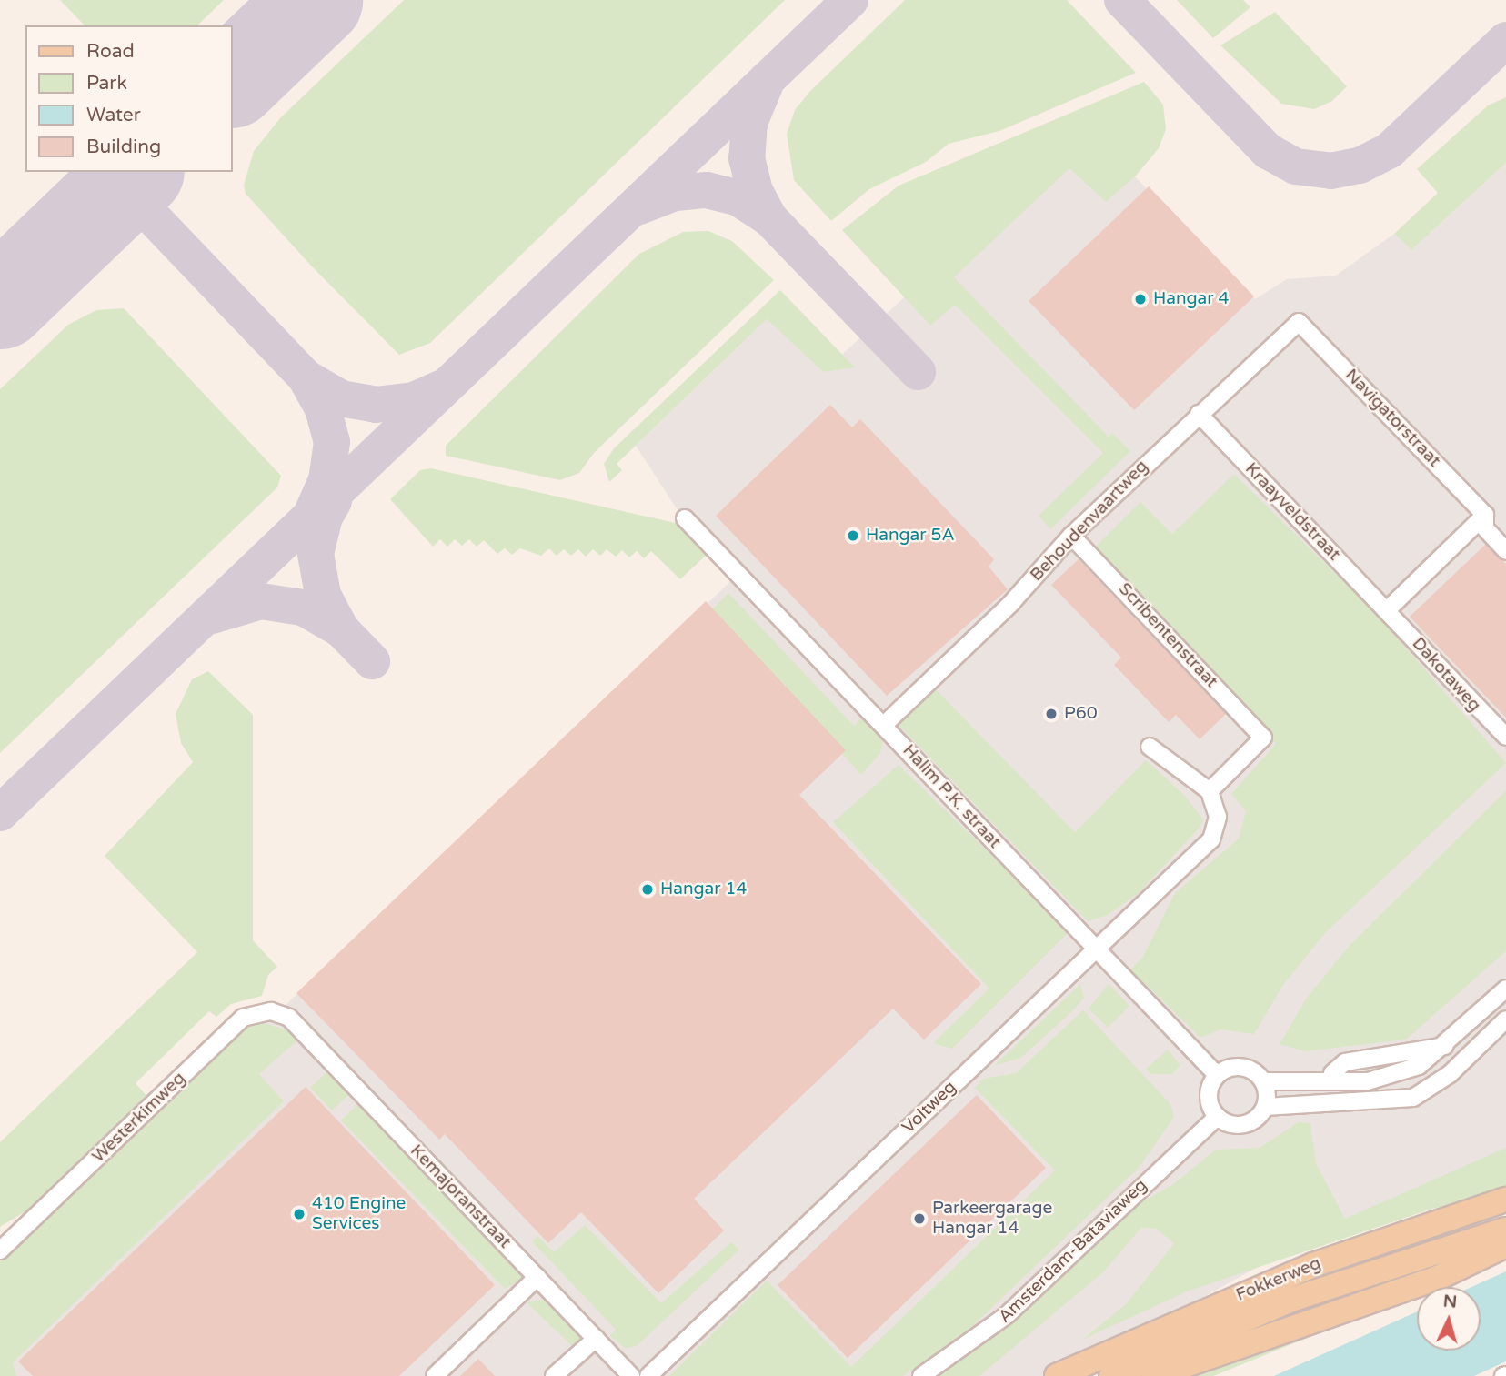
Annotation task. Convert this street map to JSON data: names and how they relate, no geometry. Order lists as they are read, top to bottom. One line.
{"streets":{"main road":["Fokkerweg"],"street":["Navigatorstraat","Kraayveldstraat","Behoudenvaartweg","Scribentenstraat","Dakotaweg","Halim P.K. straat","Voltweg","Westerkimweg","Kemajoranstraat","Amsterdam-Bataviaweg"]},"crossings":[["Navigatorstraat","Behoudenvaartweg"],["Kraayveldstraat","Behoudenvaartweg"],["Kraayveldstraat","Dakotaweg"],["Behoudenvaartweg","Scribentenstraat"],["Behoudenvaartweg","Halim P.K. straat"],["Scribentenstraat","Voltweg"],["Halim P.K. straat","Voltweg"],["Halim P.K. straat","Amsterdam-Bataviaweg"],["Westerkimweg","Kemajoranstraat"]],"places":["Hangar 4","Hangar 5A","P60","Hangar 14","410 Engine Services","Parkeergarage Hangar 14"],"legend":["Road","Park","Water","Building"],"north":"top"}
